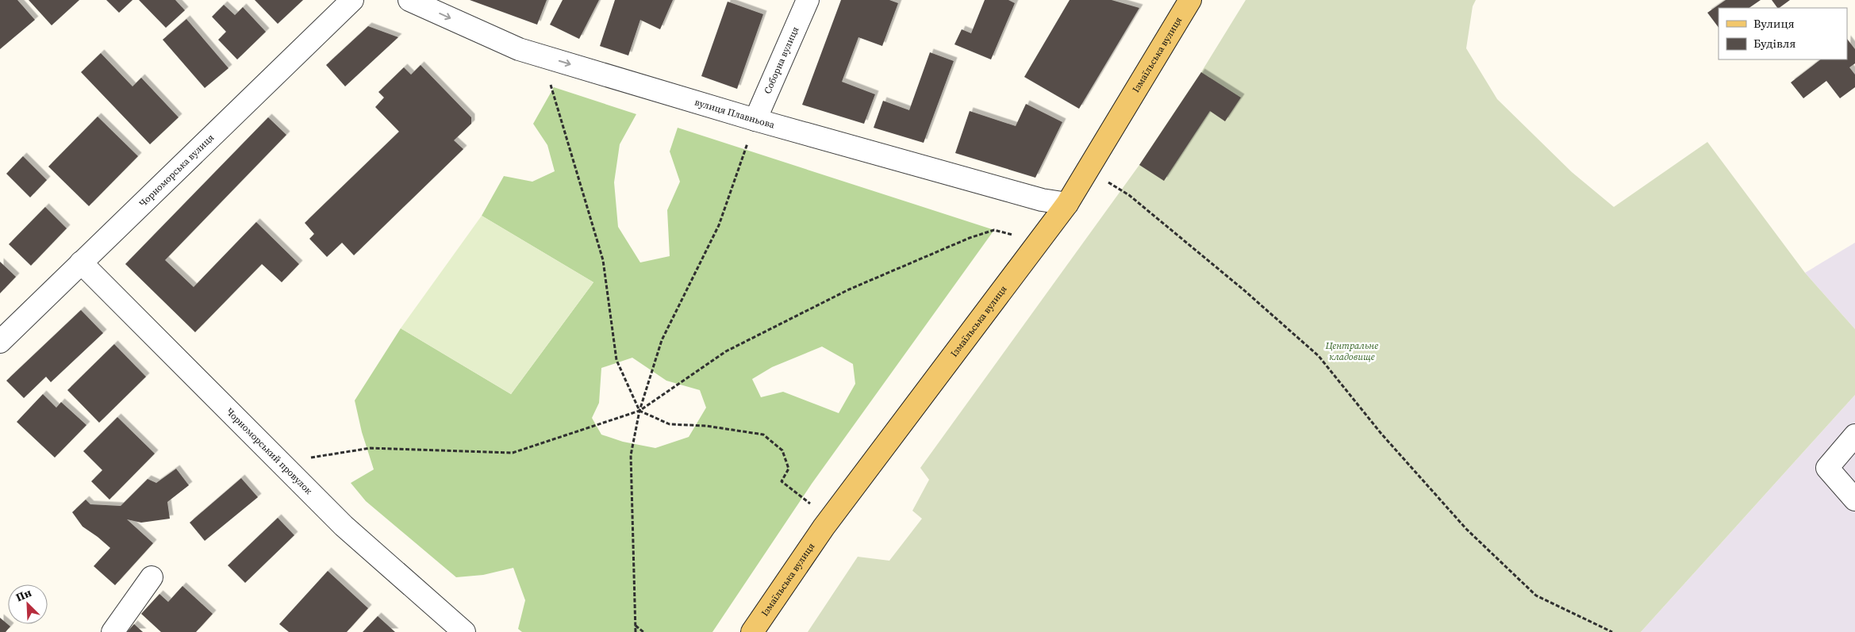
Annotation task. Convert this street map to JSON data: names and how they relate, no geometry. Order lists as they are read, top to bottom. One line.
{"streets":{"main road":["Ізмаїльська вулиця"],"street":["Соборна вулиця","вулиця Плавньова","Чорноморська вулиця","Чорноморський провулок"]},"crossings":[["Ізмаїльська вулиця","вулиця Плавньова"],["Соборна вулиця","вулиця Плавньова"],["Чорноморська вулиця","Чорноморський провулок"]],"one_way":["вулиця Плавньова"],"parks":["Центральне кладовище"],"legend":["Вулиця","Будівля"],"north":"top left"}
